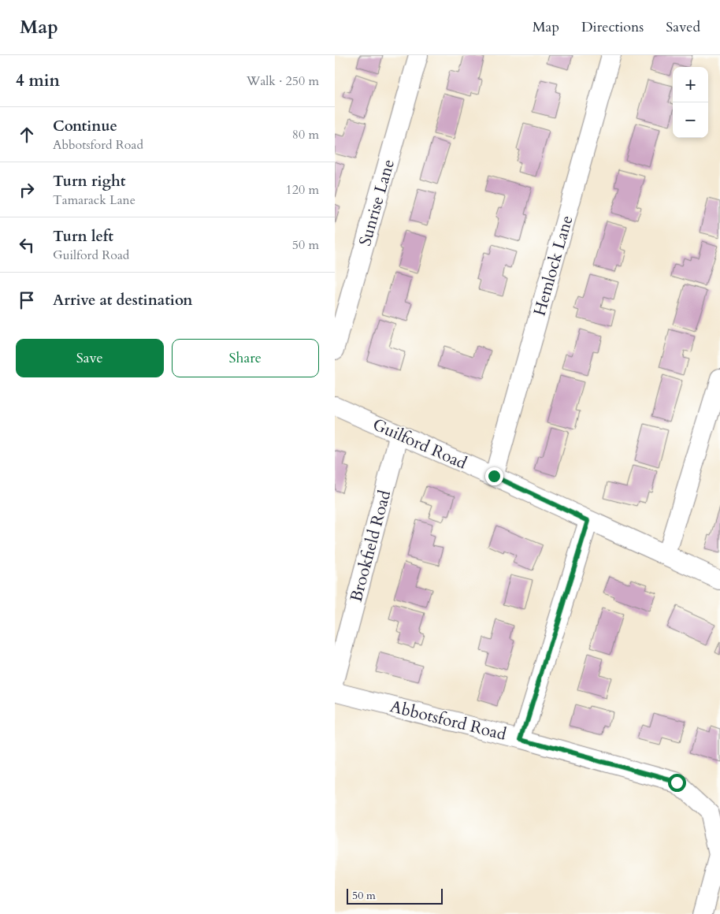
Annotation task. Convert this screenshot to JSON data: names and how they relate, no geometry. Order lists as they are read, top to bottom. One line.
{"streets":{"street":["Sunrise Lane","Hemlock Lane","Guilford Road","Brookfield Road","Abbotsford Road"]},"crossings":[["Hemlock Lane","Guilford Road"],["Guilford Road","Brookfield Road"]],"scale_bar":"50 m","page":{"header":"Map","nav":["Map","Directions","Saved"],"heading":["4 min","Walk · 250 m"],"map_buttons":["+","−"],"list":[["Continue","Abbotsford Road","80 m"],["Turn right","Tamarack Lane","120 m"],["Turn left","Guilford Road","50 m"],"Arrive at destination"],"buttons":["Save","Share"],"scale":"50 m"}}
